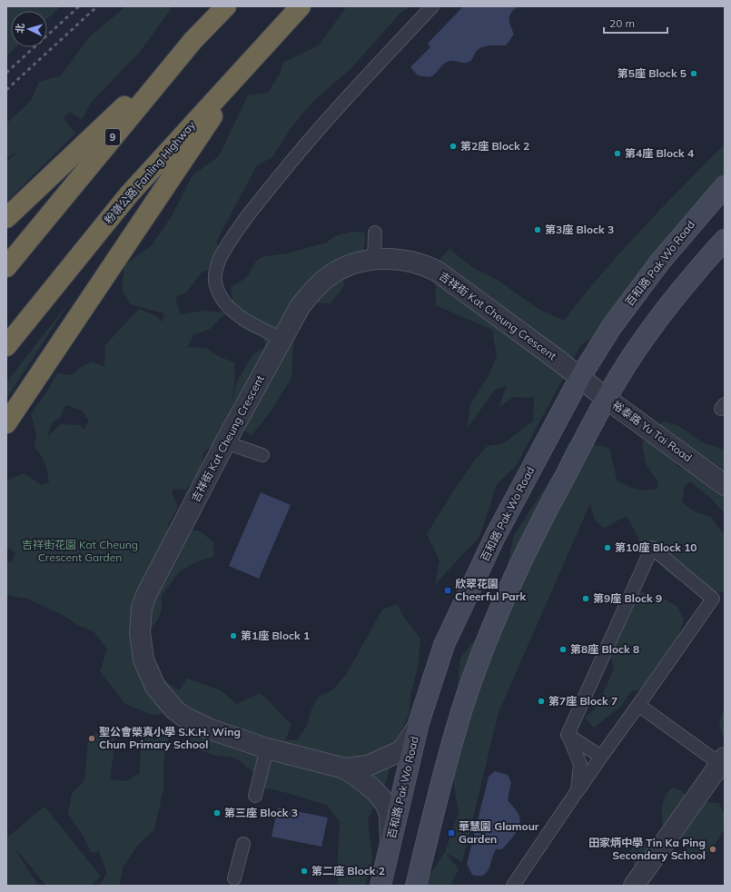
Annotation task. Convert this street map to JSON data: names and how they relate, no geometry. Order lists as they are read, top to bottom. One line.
{"streets":{"highway":["9","粉嶺公路 Fanling Highway"],"main road":["百和路 Pak Wo Road"],"street":["吉祥街 Kat Cheung Crescent","裕泰路 Yu Tai Road"]},"crossings":[["百和路 Pak Wo Road","吉祥街 Kat Cheung Crescent"],["百和路 Pak Wo Road","裕泰路 Yu Tai Road"],["吉祥街 Kat Cheung Crescent","裕泰路 Yu Tai Road"]],"parks":["吉祥街花園 Kat Cheung Crescent Garden"],"places":{"other":["第5座 Block 5","第2座 Block 2","第4座 Block 4","第3座 Block 3","第10座 Block 10","第9座 Block 9","第1座 Block 1","第8座 Block 8","第7座 Block 7","聖公會榮真小學 S.K.H. Wing Chun Primary School","第三座 Block 3","田家炳中學 Tin Ka Ping Secondary School","第二座 Block 2"],"transit":["欣翠花園 Cheerful Park","華慧園 Glamour Garden"]},"scale_bar":"20 m","north":"left"}
